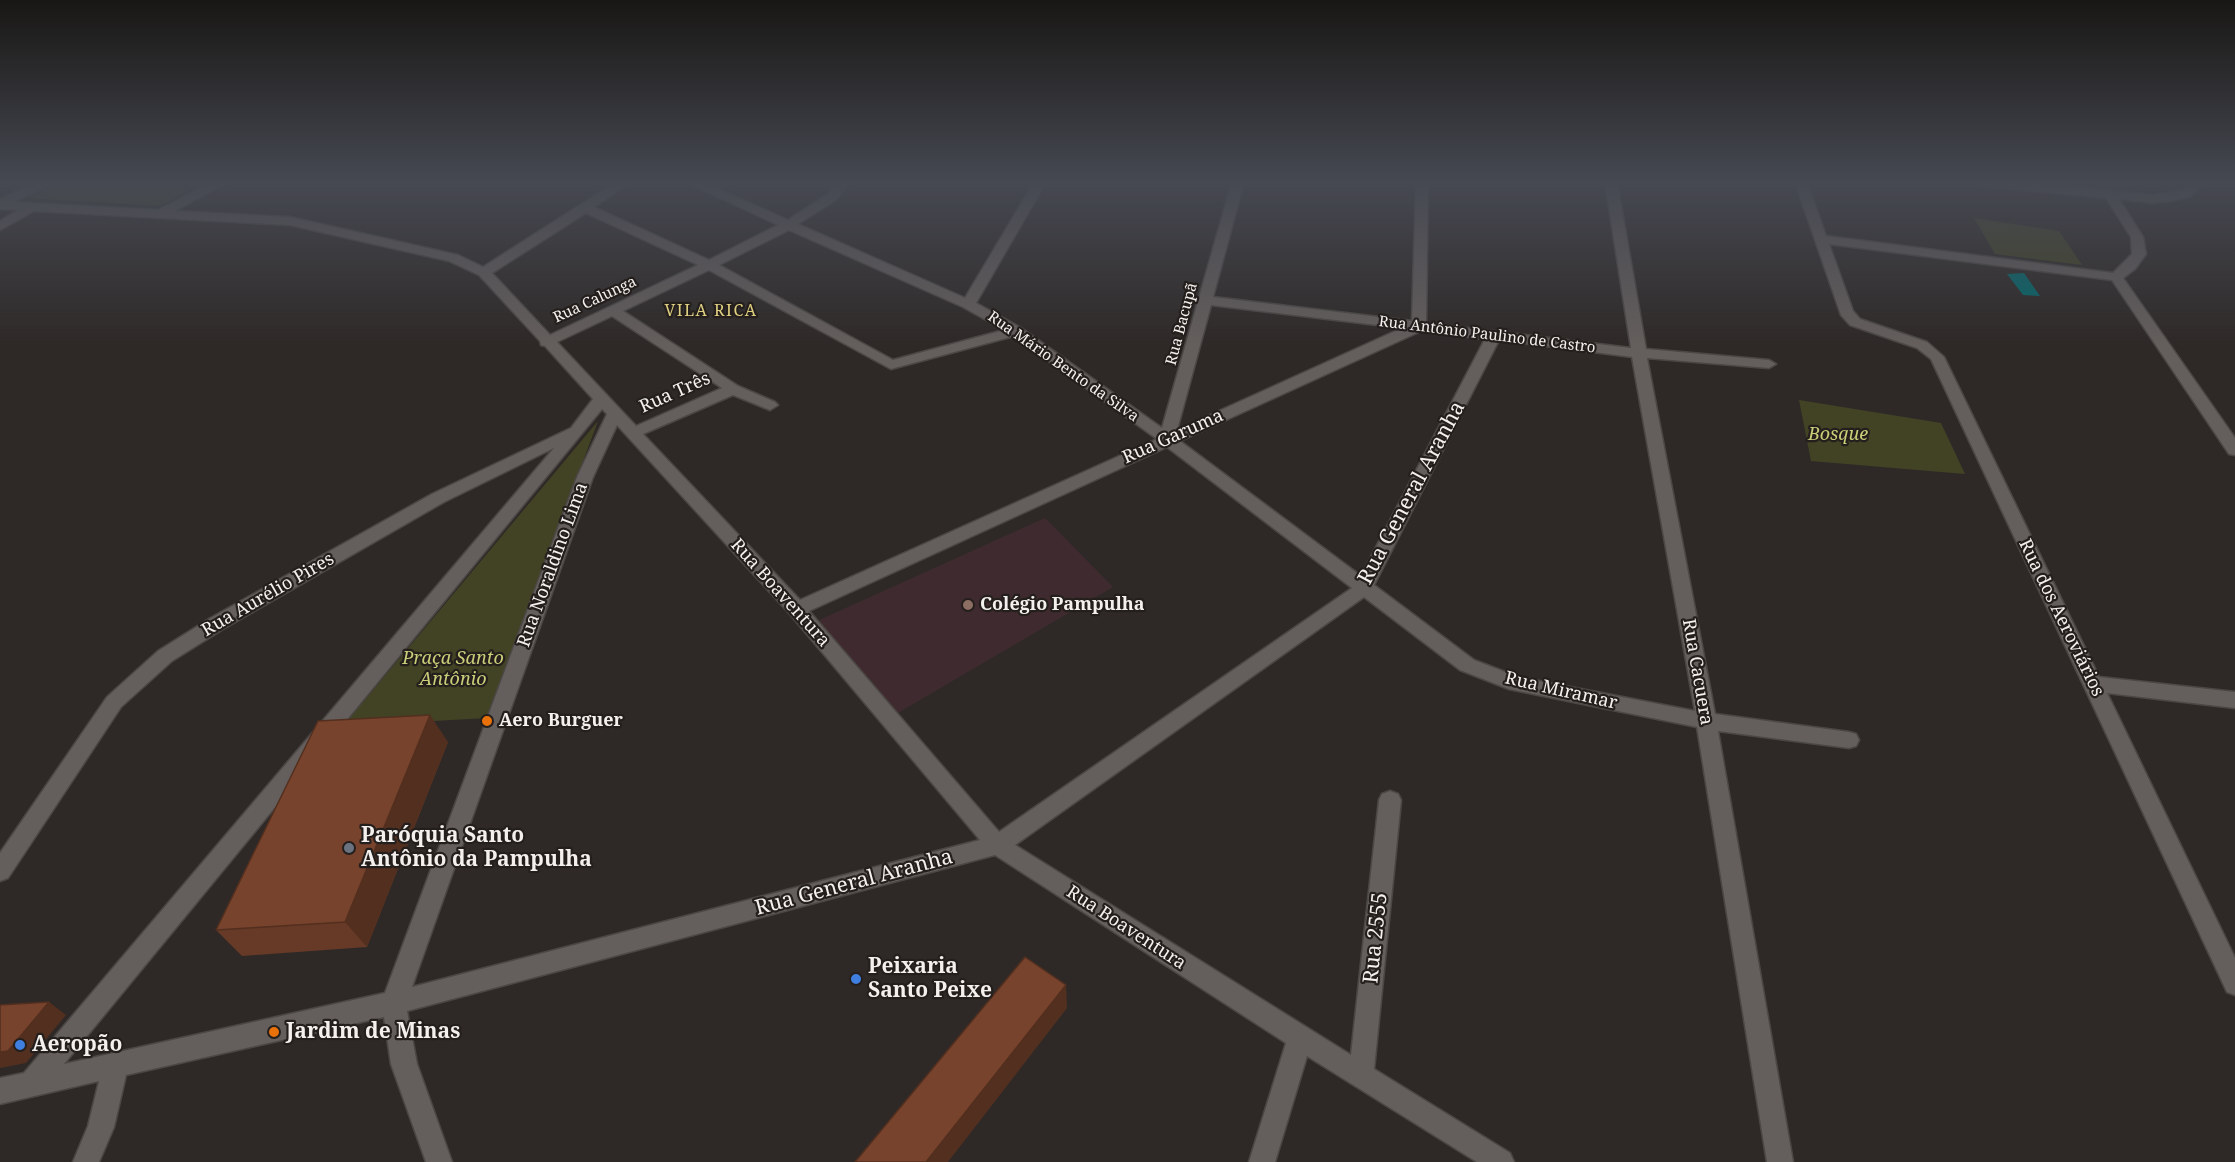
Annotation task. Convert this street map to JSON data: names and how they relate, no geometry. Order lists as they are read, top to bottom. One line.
{"streets":{"street":["Rua Calunga","Rua Bacupã","Rua Antônio Paulino de Castro","Rua Mário Bento da Silva","Rua Três","Rua Garuma","Rua General Aranha","Rua Noraldino Lima","Rua Boaventura","Rua Aurélio Pires","Rua dos Aeroviários","Rua Cacuera","Rua Miramar","Rua 2555"]},"crossings":[["Rua Calunga","Rua Boaventura"],["Rua Bacupã","Rua Antônio Paulino de Castro"],["Rua Bacupã","Rua Mário Bento da Silva"],["Rua Bacupã","Rua Garuma"],["Rua Bacupã","Rua Miramar"],["Rua Antônio Paulino de Castro","Rua Garuma"],["Rua Antônio Paulino de Castro","Rua General Aranha"],["Rua Antônio Paulino de Castro","Rua Cacuera"],["Rua Mário Bento da Silva","Rua Garuma"],["Rua Mário Bento da Silva","Rua Miramar"],["Rua Três","Rua Boaventura"],["Rua Garuma","Rua Boaventura"],["Rua Garuma","Rua Miramar"],["Rua General Aranha","Rua Noraldino Lima"],["Rua General Aranha","Rua Boaventura"],["Rua General Aranha","Rua Miramar"],["Rua Noraldino Lima","Rua Boaventura"],["Rua Boaventura","Rua 2555"],["Rua Cacuera","Rua Miramar"]],"districts":["VILA RICA"],"parks":["Bosque","Praça Santo Antônio"],"places":["Colégio Pampulha","Aero Burguer","Paróquia Santo Antônio da Pampulha","Peixaria Santo Peixe","Jardim de Minas","Aeropão"]}
